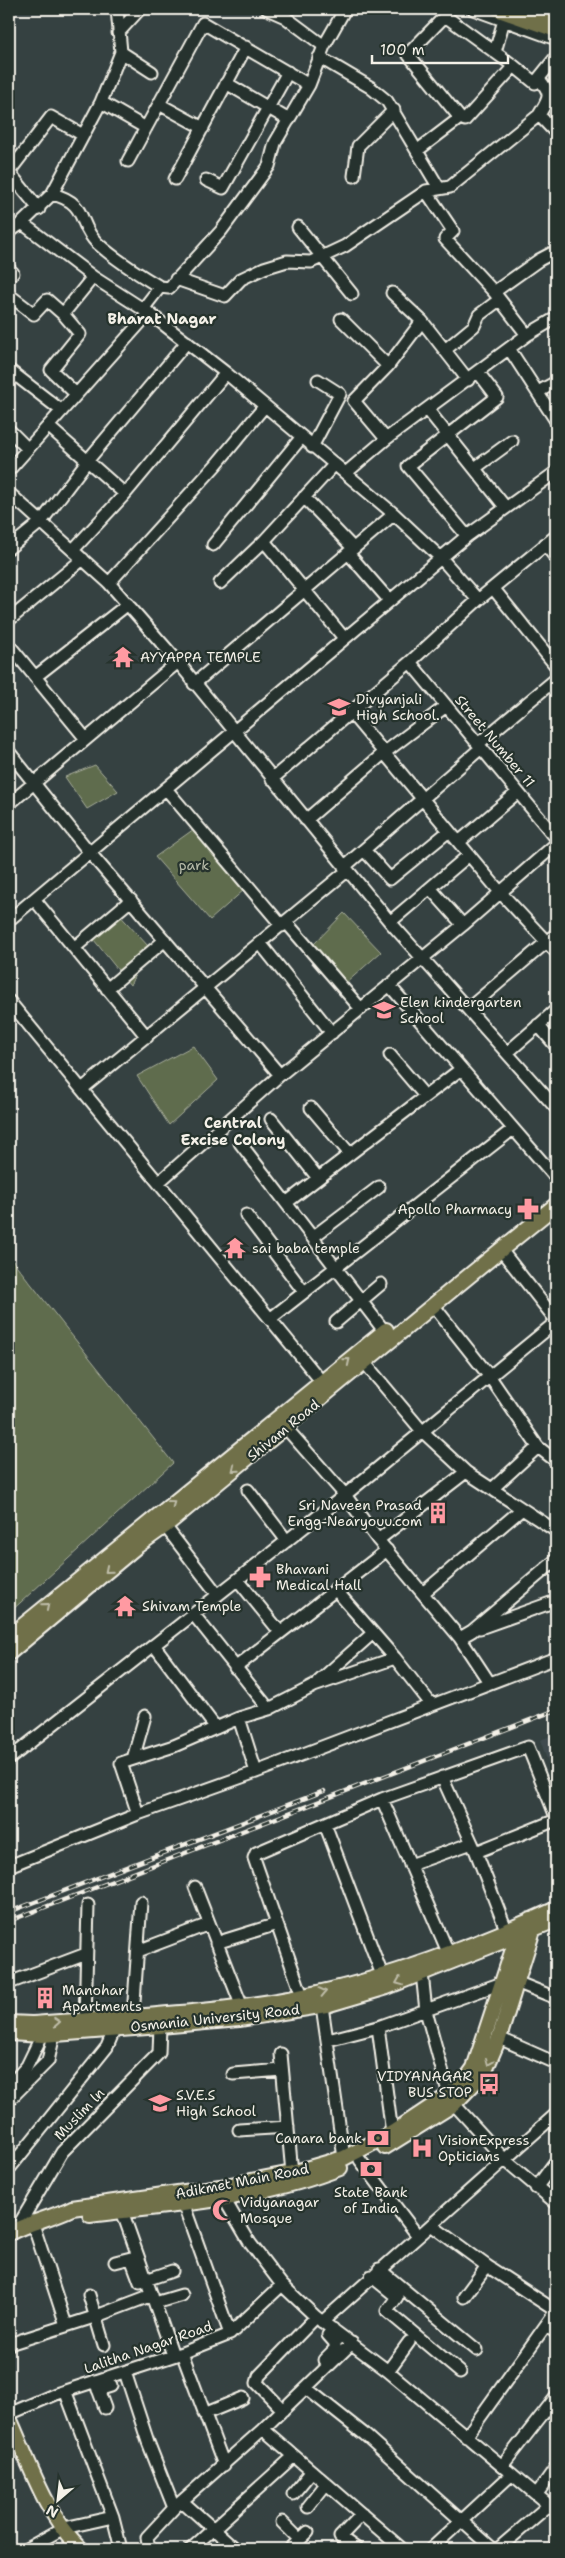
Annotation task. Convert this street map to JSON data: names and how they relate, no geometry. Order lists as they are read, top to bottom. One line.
{"streets":{"main road":["Shivam Road","Osmania University Road","Adikmet Main Road"],"street":["Street Number 11","Muslim ln","Lalitha Nagar Road"]},"crossings":[["Osmania University Road","Muslim ln"],["Muslim ln","Adikmet Main Road"]],"districts":["Bharat Nagar","Central Excise Colony"],"parks":["park"],"places":{"temple":["AYYAPPA TEMPLE","sai baba temple","Shivam Temple"],"school or university":["Divyanjali High School.","Elen kindergarten School","S.V.E.S High School"],"pharmacy":["Apollo Pharmacy","Bhavani Medical Hall"],"building":["Sri Naveen Prasad Engg-Nearyouu.com","Manohar Apartments"],"bus stop":["VIDYANAGAR BUS STOP"],"bank":["Canara bank","State Bank of India"],"hospital":["VisionExpress Opticians"],"mosque":["Vidyanagar Mosque"]},"scale_bar":"100 m","north":"bottom left"}
